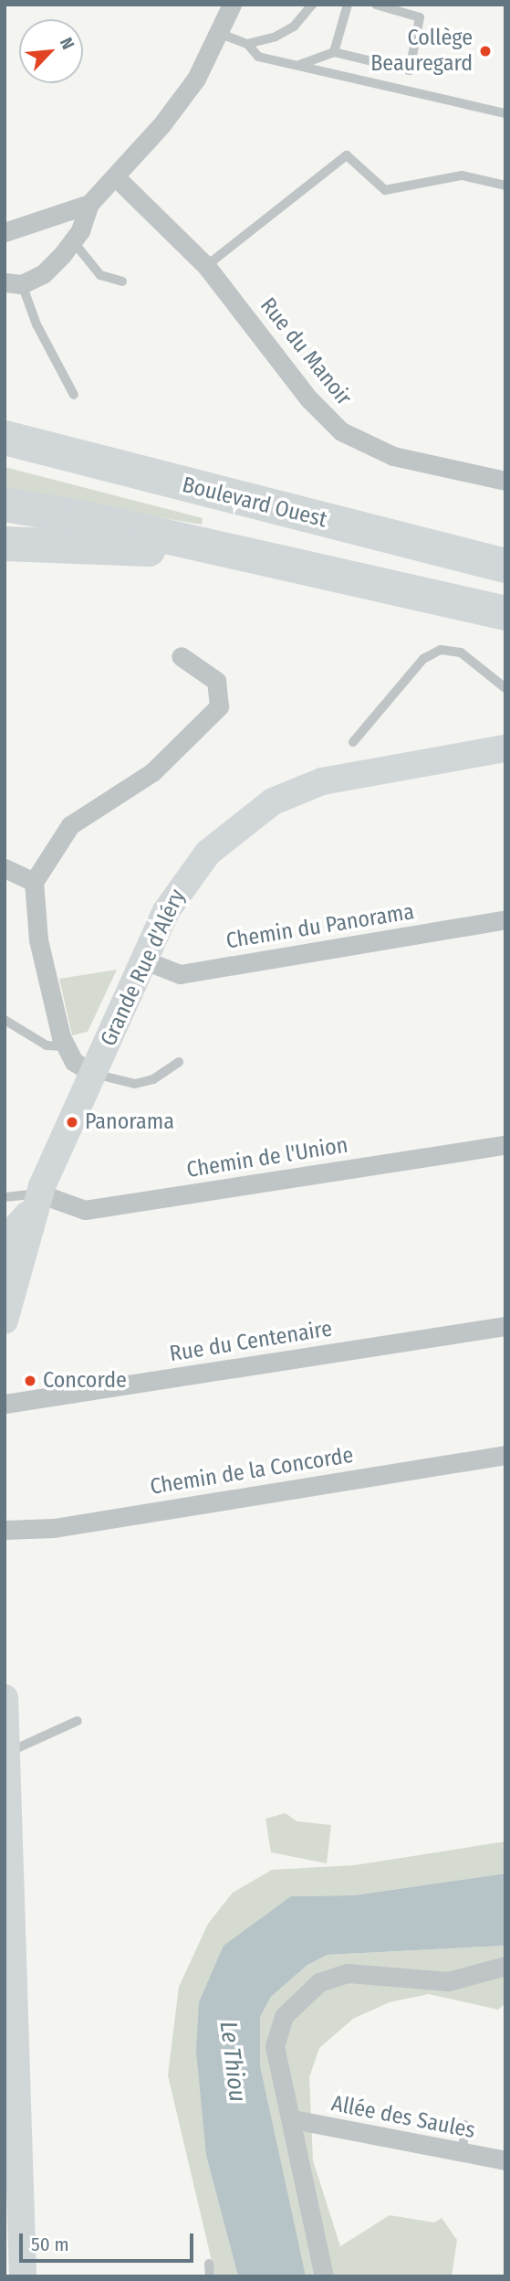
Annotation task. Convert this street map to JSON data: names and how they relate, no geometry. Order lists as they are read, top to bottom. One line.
{"streets":{"highway":["Boulevard Ouest"],"street":["Rue du Manoir","Chemin du Panorama","Grande Rue d'Aléry","Chemin de l'Union","Rue du Centenaire","Chemin de la Concorde","Allée des Saules"]},"crossings":[["Chemin du Panorama","Grande Rue d'Aléry"],["Grande Rue d'Aléry","Chemin de l'Union"]],"water":["Le Thiou"],"places":["Collège Beauregard","Panorama","Concorde"],"scale_bar":"50 m","north":"top right"}
